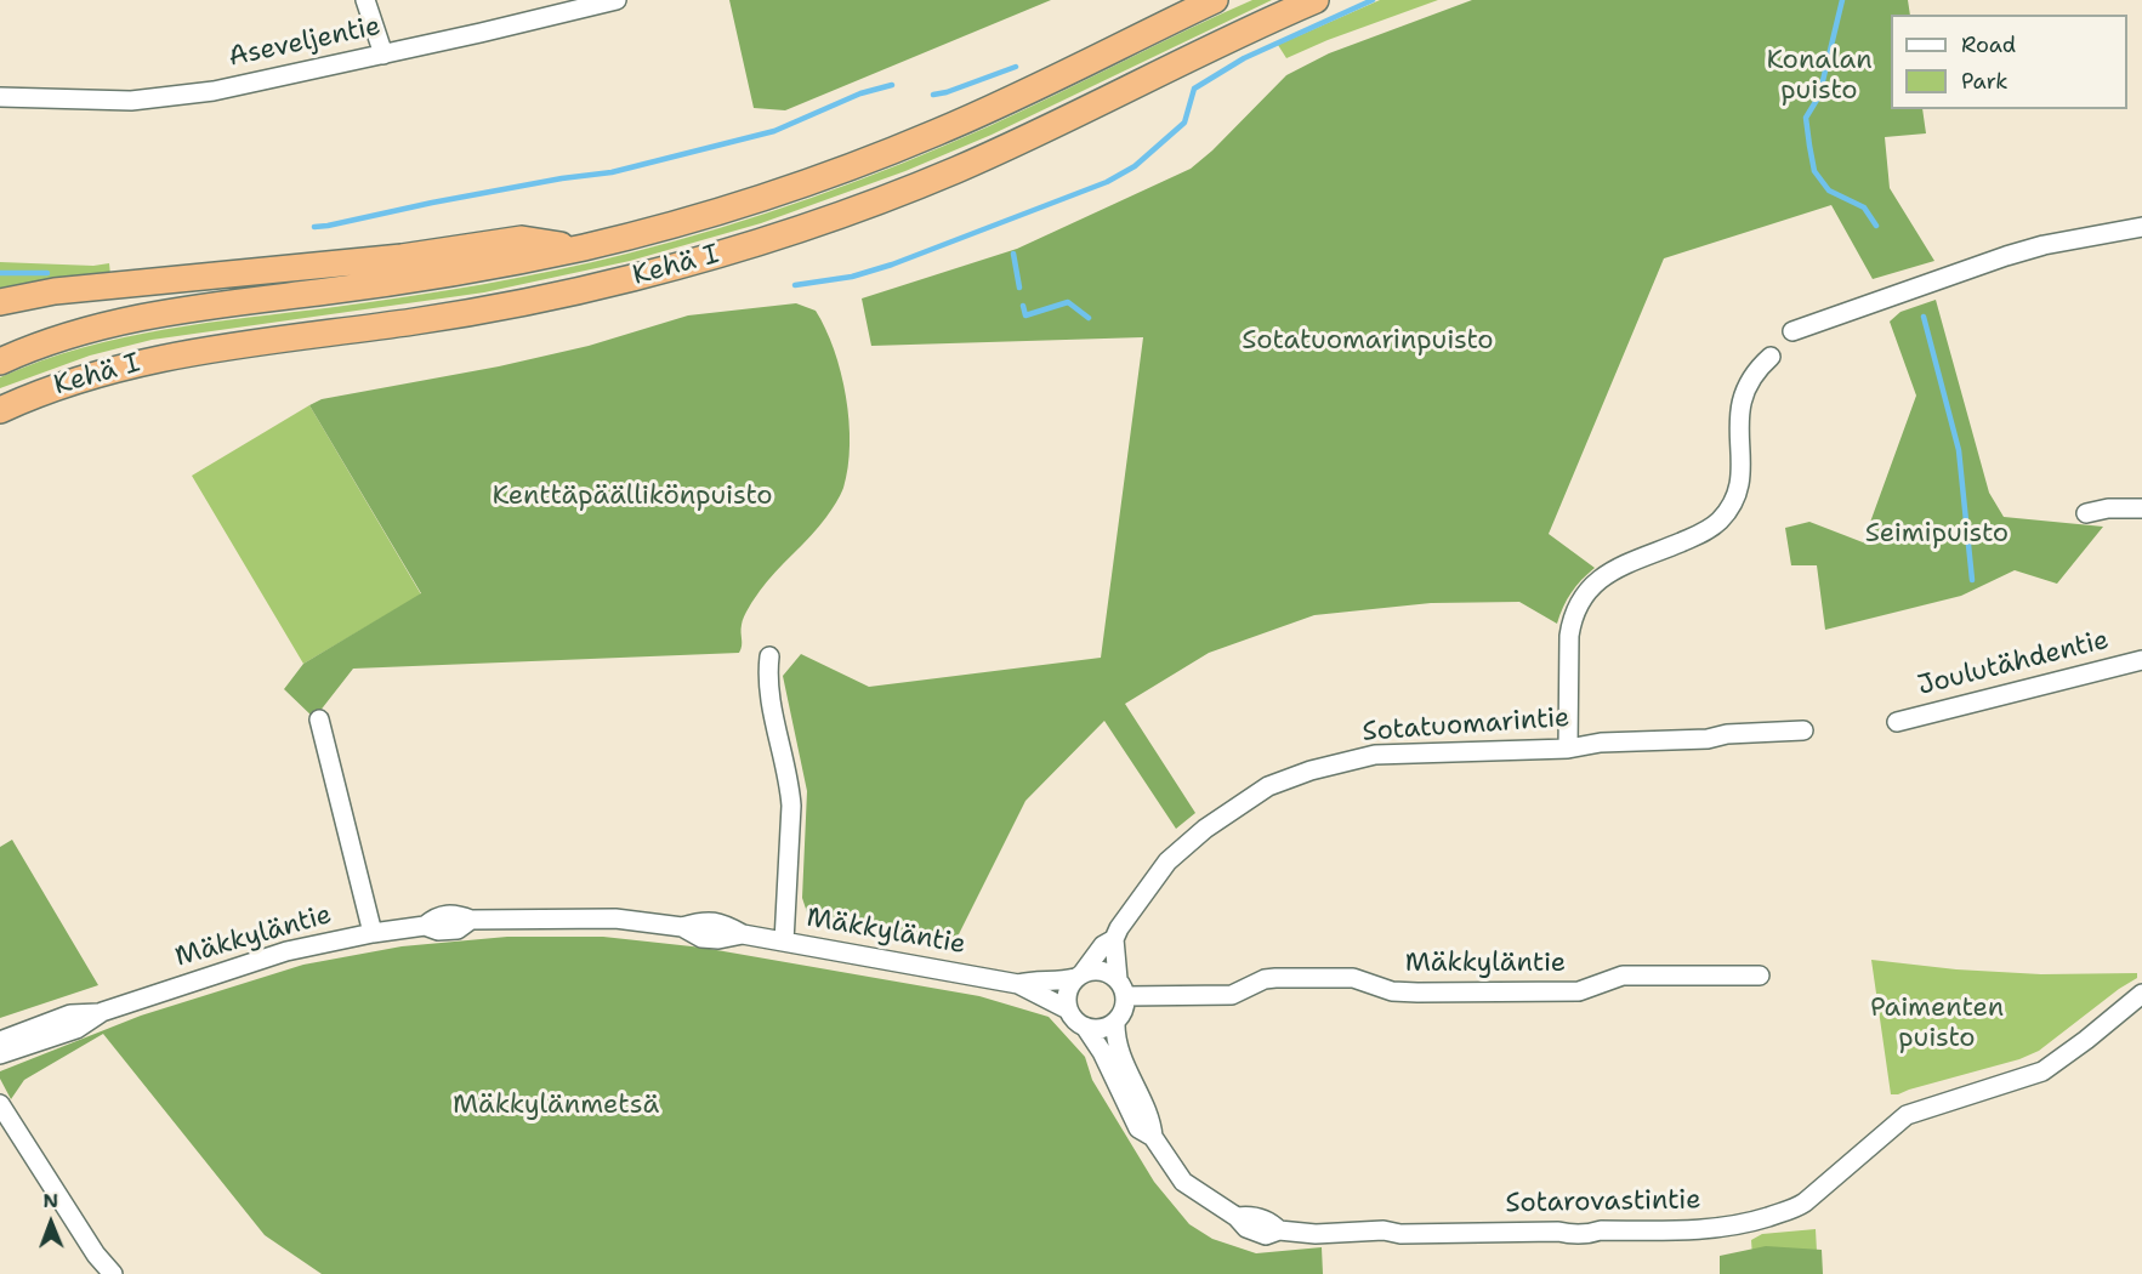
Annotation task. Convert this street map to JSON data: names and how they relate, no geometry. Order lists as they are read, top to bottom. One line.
{"streets":{"highway":["Kehä I"],"street":["Aseveljentie","Joulutähdentie","Sotatuomarintie","Mäkkyläntie","Sotarovastintie"]},"crossings":[["Sotatuomarintie","Mäkkyläntie"],["Sotatuomarintie","Sotarovastintie"],["Mäkkyläntie","Sotarovastintie"]],"parks":["Konalan puisto","Sotatuomarinpuisto","Kenttäpäällikönpuisto","Seimipuisto","Paimenten puisto","Mäkkylänmetsä"],"legend":["Road","Park"],"north":"top"}
